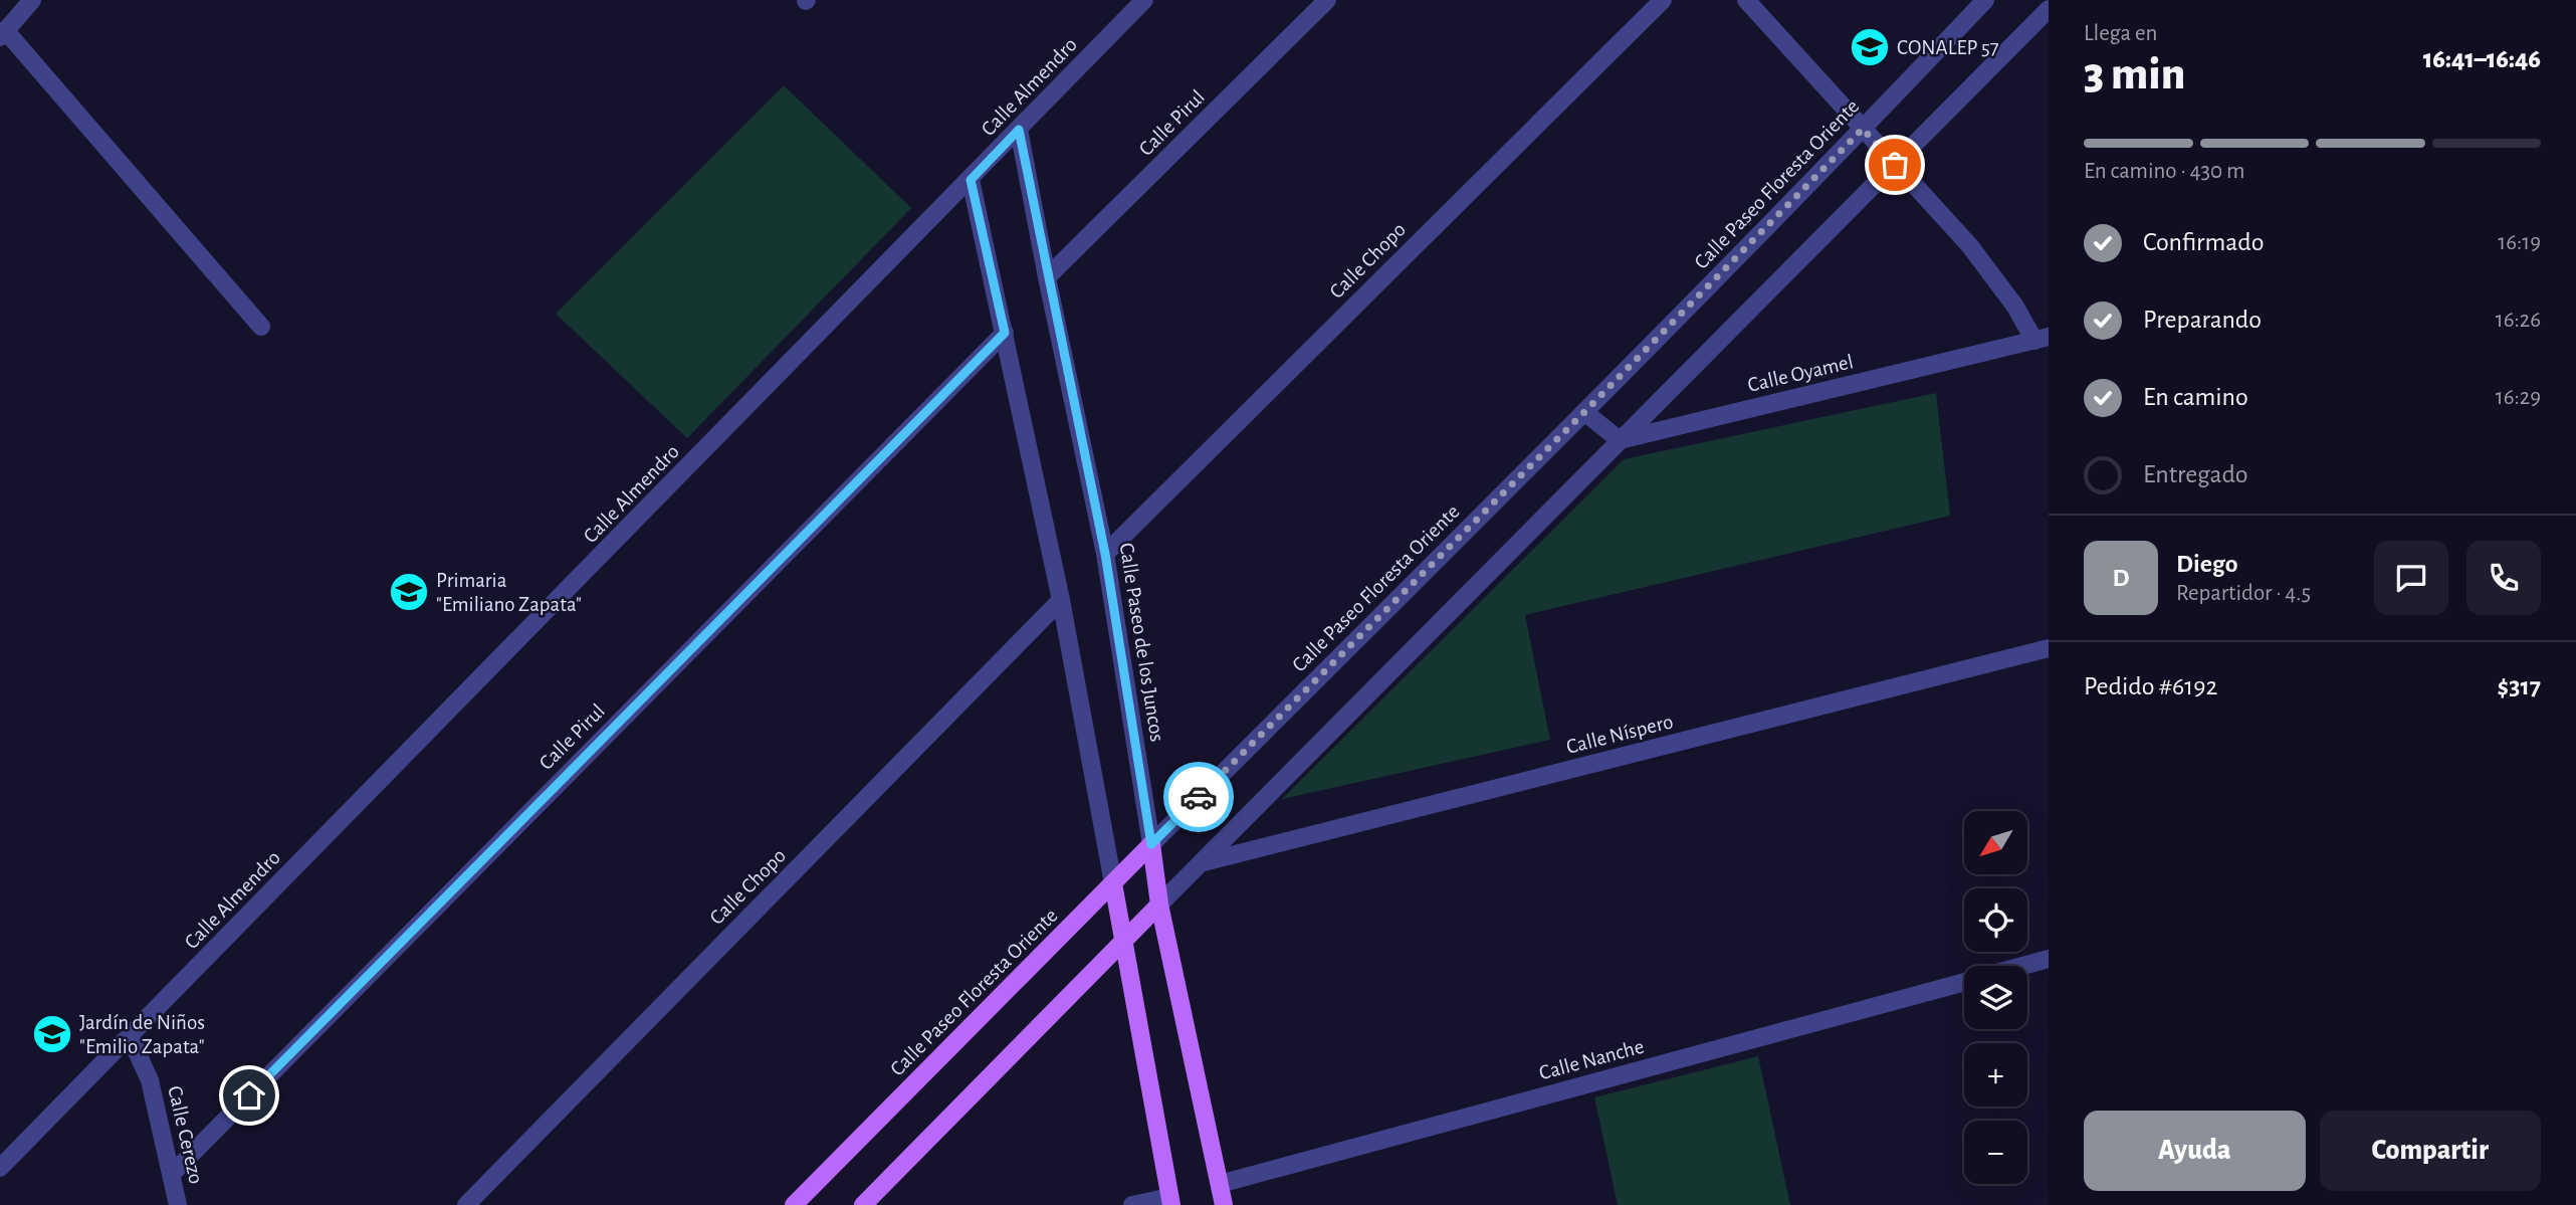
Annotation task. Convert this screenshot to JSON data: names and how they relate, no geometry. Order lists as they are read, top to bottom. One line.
{"streets":{"main road":["Calle Paseo Floresta Oriente","Calle Paseo de los Juncos"],"street":["Calle Almendro","Calle Pirul","Calle Chopo","Calle Oyamel","Calle Níspero","Calle Nanche","Calle Cerezo"]},"crossings":[["Calle Almendro","Calle Paseo de los Juncos"],["Calle Almendro","Calle Cerezo"],["Calle Pirul","Calle Paseo de los Juncos"],["Calle Pirul","Calle Cerezo"],["Calle Paseo Floresta Oriente","Calle Oyamel"],["Calle Paseo Floresta Oriente","Calle Paseo de los Juncos"],["Calle Chopo","Calle Paseo de los Juncos"],["Calle Paseo de los Juncos","Calle Nanche"]],"places":{"school or university":["CONALEP 57","Primaria \"Emiliano Zapata\"","Jardín de Niños \"Emilio Zapata\""]},"north":"bottom left","page":{"heading":["3 min","Llega en","16:41–16:46"],"panel":["Diego","Repartidor · 4.5","Pedido #6192","$317"],"bar":"En camino · 430 m","list":[["Confirmado","16:19"],["Preparando","16:26"],["En camino","16:29"],"Entregado"],"round":"D","map_buttons":["+","−"],"buttons":["Ayuda","Compartir"]}}
